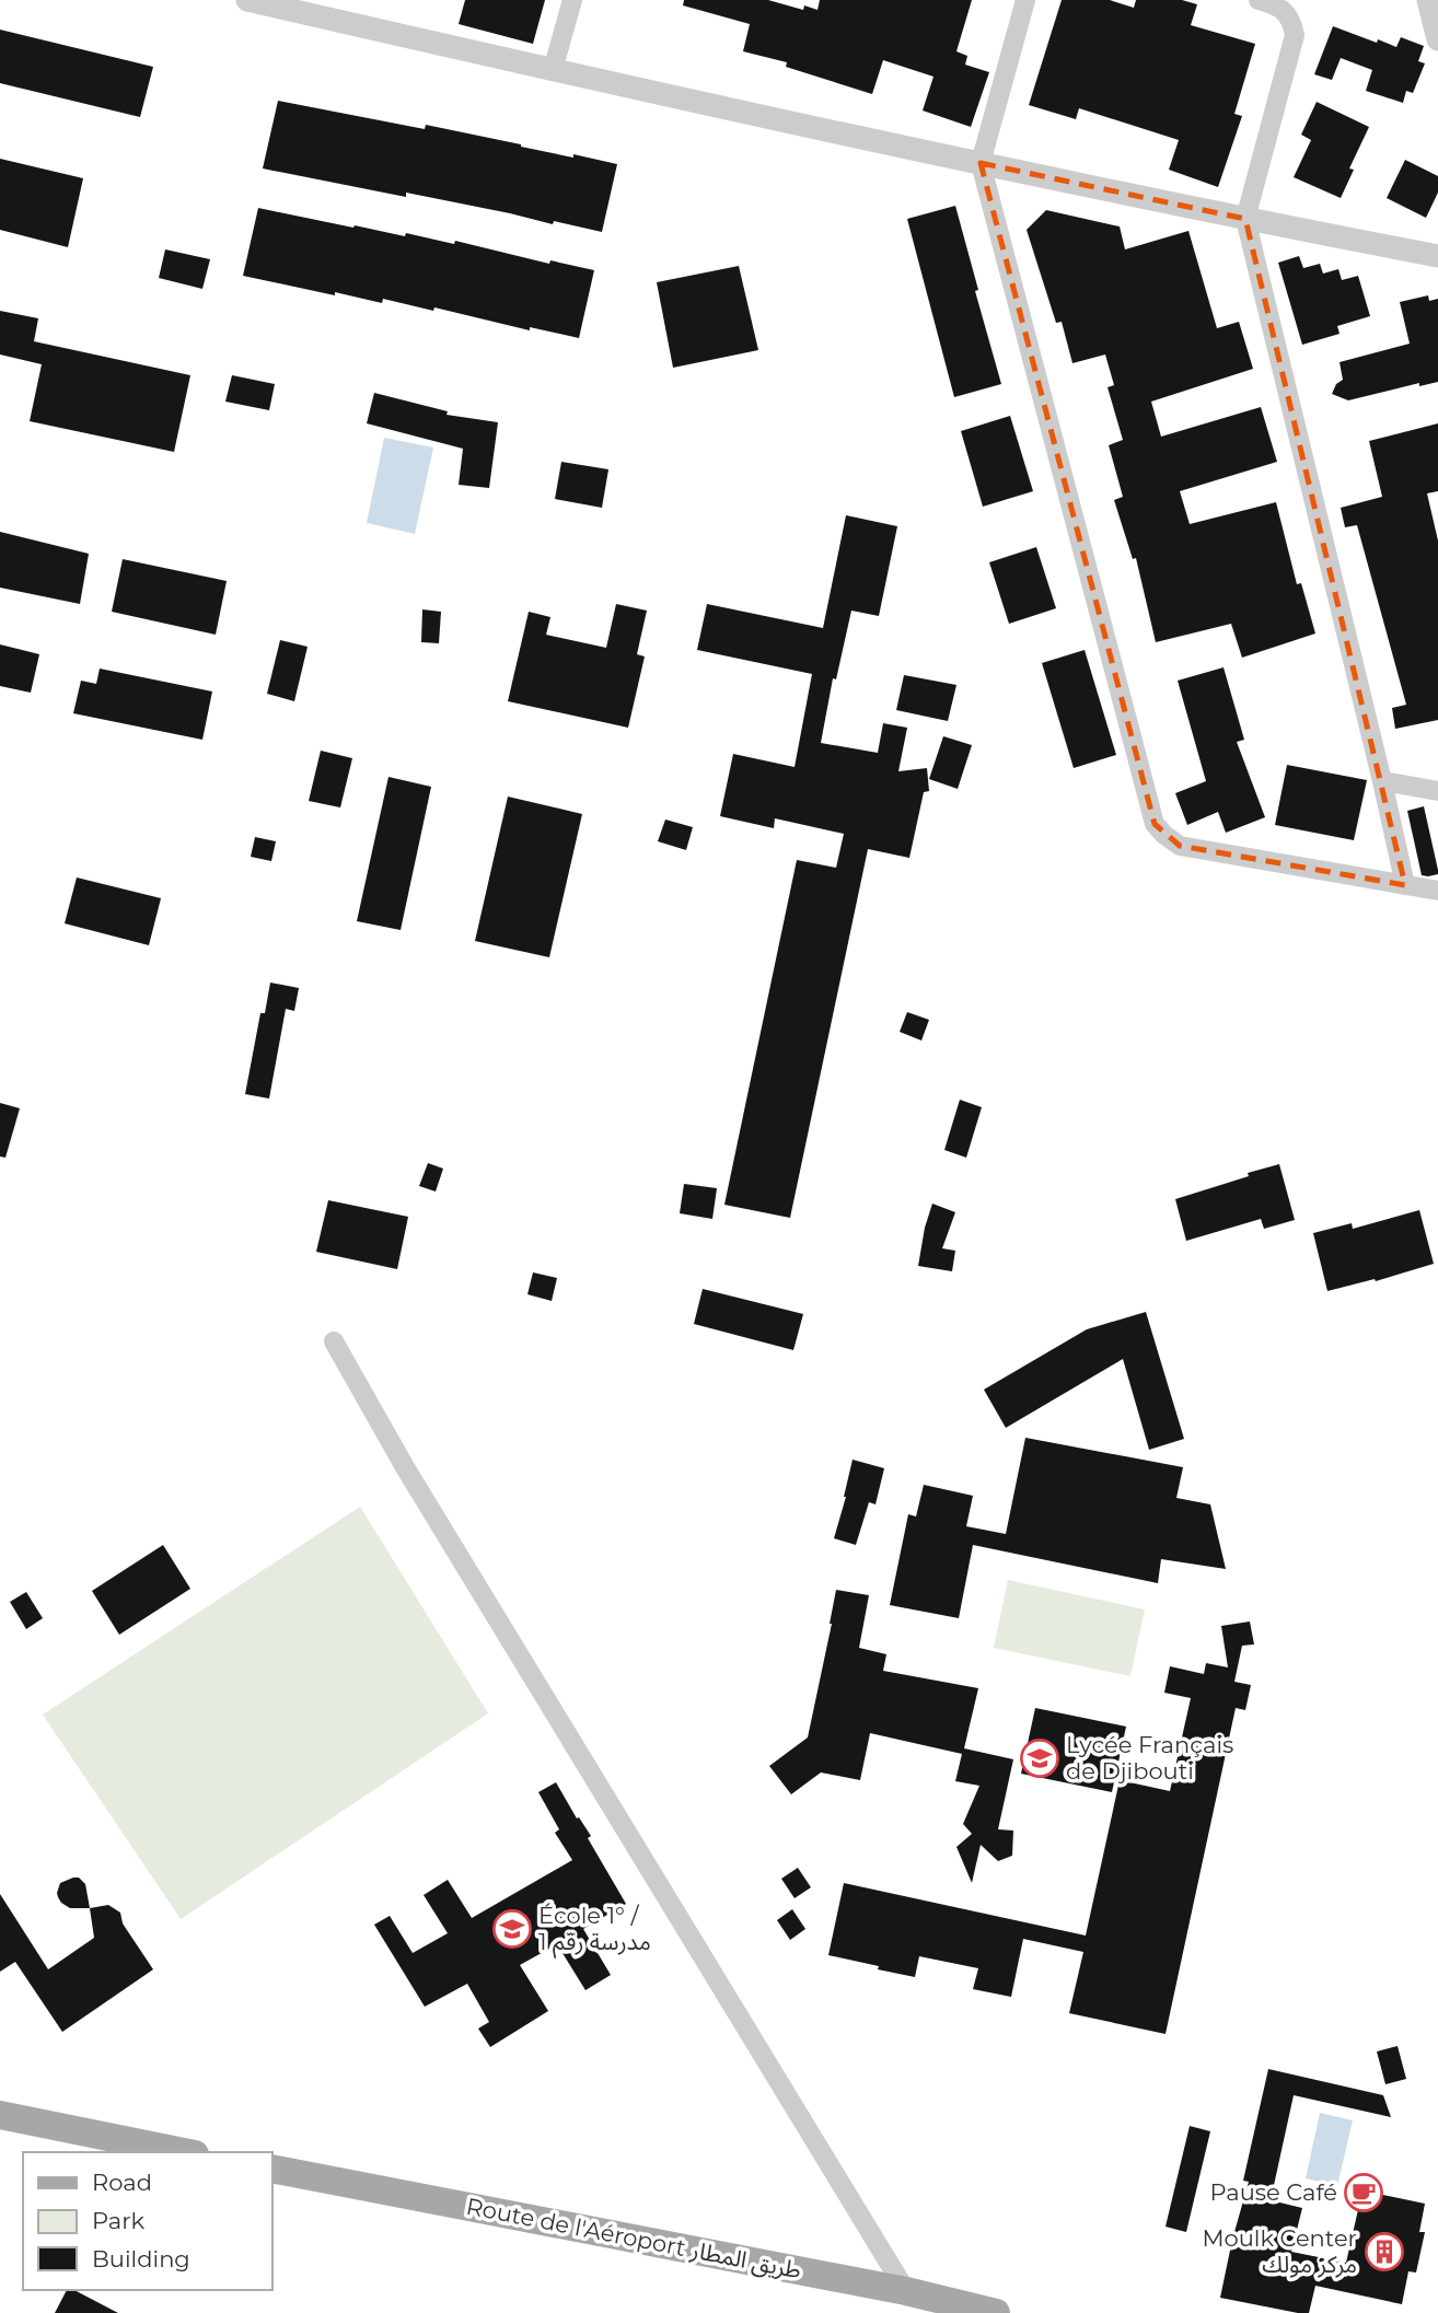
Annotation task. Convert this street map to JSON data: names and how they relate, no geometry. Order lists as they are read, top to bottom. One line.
{"streets":{"main road":["Route de l'Aéroport طريق المطار"]},"places":{"school or university":["Lycée Français de Djibouti","École 1° / مدرسة رقم 1"],"cafe":["Pause Café"],"building":["Moulk Center مركز مولك"]},"legend":["Road","Park","Building"]}
